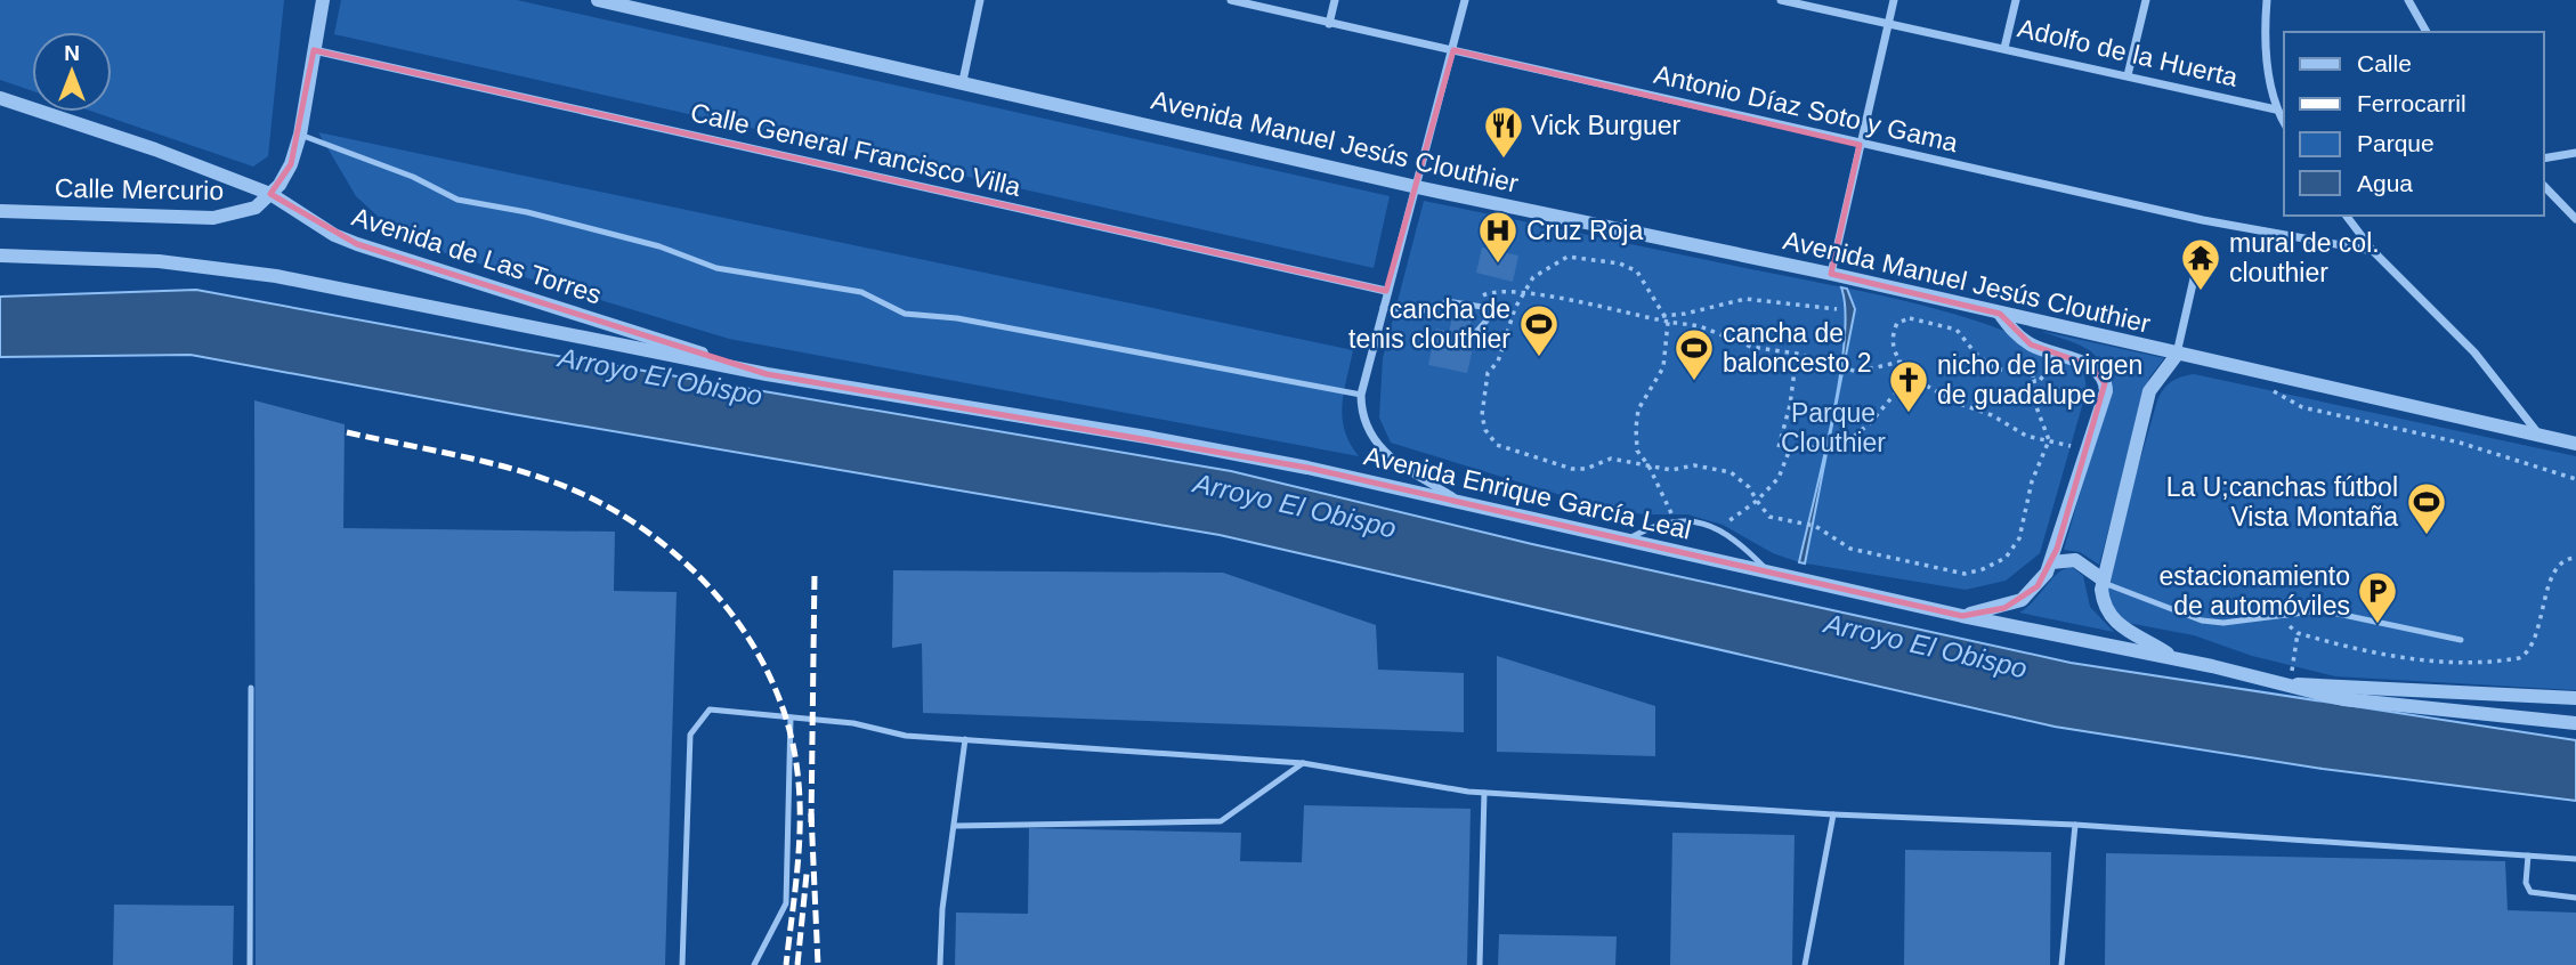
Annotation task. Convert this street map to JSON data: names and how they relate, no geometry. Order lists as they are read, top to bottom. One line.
{"streets":{"street":["Adolfo de la Huerta","Antonio Díaz Soto y Gama","Avenida Manuel Jesús Clouthier","Calle General Francisco Villa","Calle Mercurio","Avenida de Las Torres","Avenida Enrique García Leal"]},"crossings":[["Calle Mercurio","Avenida de Las Torres"],["Avenida de Las Torres","Avenida Enrique García Leal"]],"water":["Arroyo El Obispo"],"parks":["Parque Clouthier"],"places":{"restaurant":["Vick Burguer"],"hospital":["Cruz Roja"],"temple":["mural de col. clouthier"],"sports":["cancha de tenis clouthier","cancha de baloncesto 2","La U;canchas fútbol Vista Montaña"],"church":["nicho de la virgen de guadalupe"],"parking":["estacionamiento de automóviles"]},"legend":["Calle","Ferrocarril","Parque","Agua"],"north":"top"}
